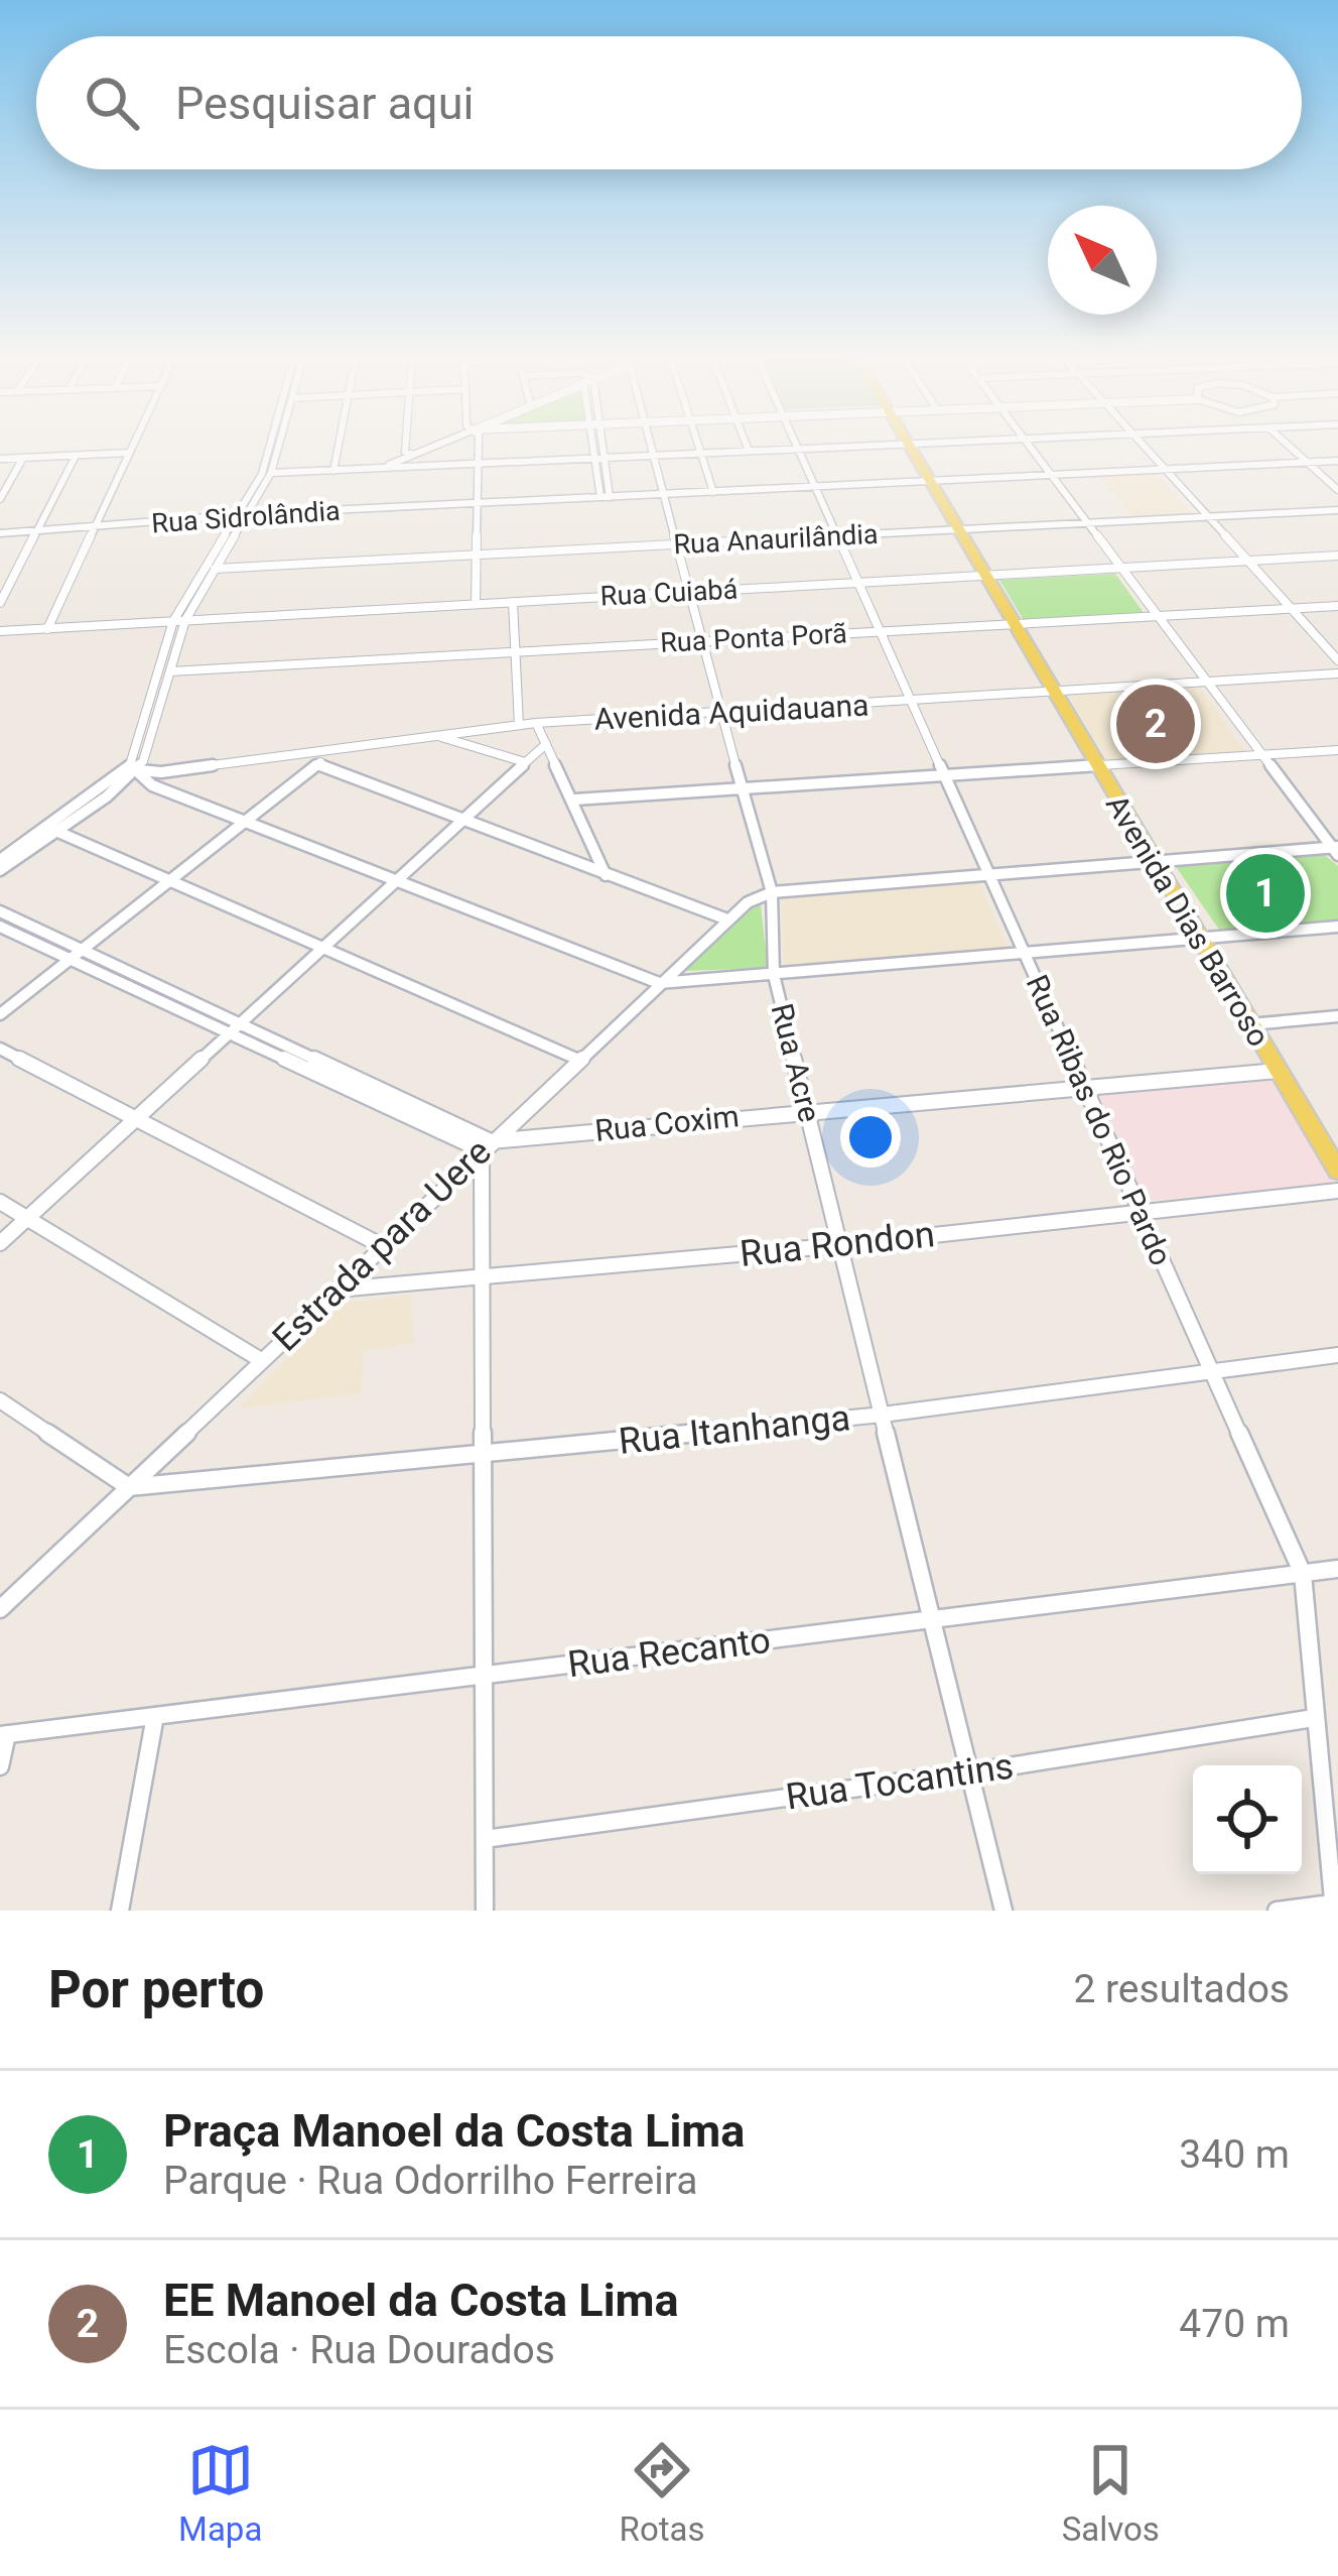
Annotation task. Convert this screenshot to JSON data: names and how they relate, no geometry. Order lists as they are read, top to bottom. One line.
{"streets":{"main road":["Avenida Dias Barroso"],"street":["Rua Sidrolândia","Rua Anaurilândia","Rua Cuiabá","Rua Ponta Porã","Avenida Aquidauana","Rua Acre","Rua Ribas do Rio Pardo","Rua Coxim","Rua Rondon","Estrada para Uere","Rua Itanhanga","Rua Recanto","Rua Tocantins"]},"crossings":[["Rua Sidrolândia","Avenida Dias Barroso"],["Rua Sidrolândia","Rua Acre"],["Rua Sidrolândia","Rua Ribas do Rio Pardo"],["Rua Anaurilândia","Avenida Dias Barroso"],["Rua Anaurilândia","Rua Acre"],["Rua Anaurilândia","Rua Ribas do Rio Pardo"],["Rua Cuiabá","Avenida Dias Barroso"],["Rua Cuiabá","Rua Acre"],["Rua Cuiabá","Rua Ribas do Rio Pardo"],["Rua Ponta Porã","Avenida Dias Barroso"],["Rua Ponta Porã","Rua Acre"],["Rua Ponta Porã","Rua Ribas do Rio Pardo"],["Avenida Aquidauana","Avenida Dias Barroso"],["Avenida Aquidauana","Rua Acre"],["Avenida Aquidauana","Rua Ribas do Rio Pardo"],["Avenida Dias Barroso","Rua Coxim"],["Rua Acre","Rua Coxim"],["Rua Acre","Rua Rondon"],["Rua Acre","Estrada para Uere"],["Rua Acre","Rua Itanhanga"],["Rua Acre","Rua Recanto"],["Rua Acre","Rua Tocantins"],["Rua Ribas do Rio Pardo","Rua Coxim"],["Rua Ribas do Rio Pardo","Rua Rondon"],["Rua Ribas do Rio Pardo","Rua Itanhanga"],["Rua Ribas do Rio Pardo","Rua Recanto"],["Rua Ribas do Rio Pardo","Rua Tocantins"],["Rua Coxim","Estrada para Uere"],["Rua Rondon","Estrada para Uere"],["Estrada para Uere","Rua Itanhanga"]],"north":"top left","page":{"search":"Pesquisar aqui","pins":["2","1"],"heading":["Por perto","2 resultados"],"list":[{"mark":"1","name":"Praça Manoel da Costa Lima","note":"Parque · Rua Odorrilho Ferreira","value":"340 m"},{"mark":"2","name":"EE Manoel da Costa Lima","note":"Escola · Rua Dourados","value":"470 m"}],"nav":["Mapa","Rotas","Salvos"]}}
